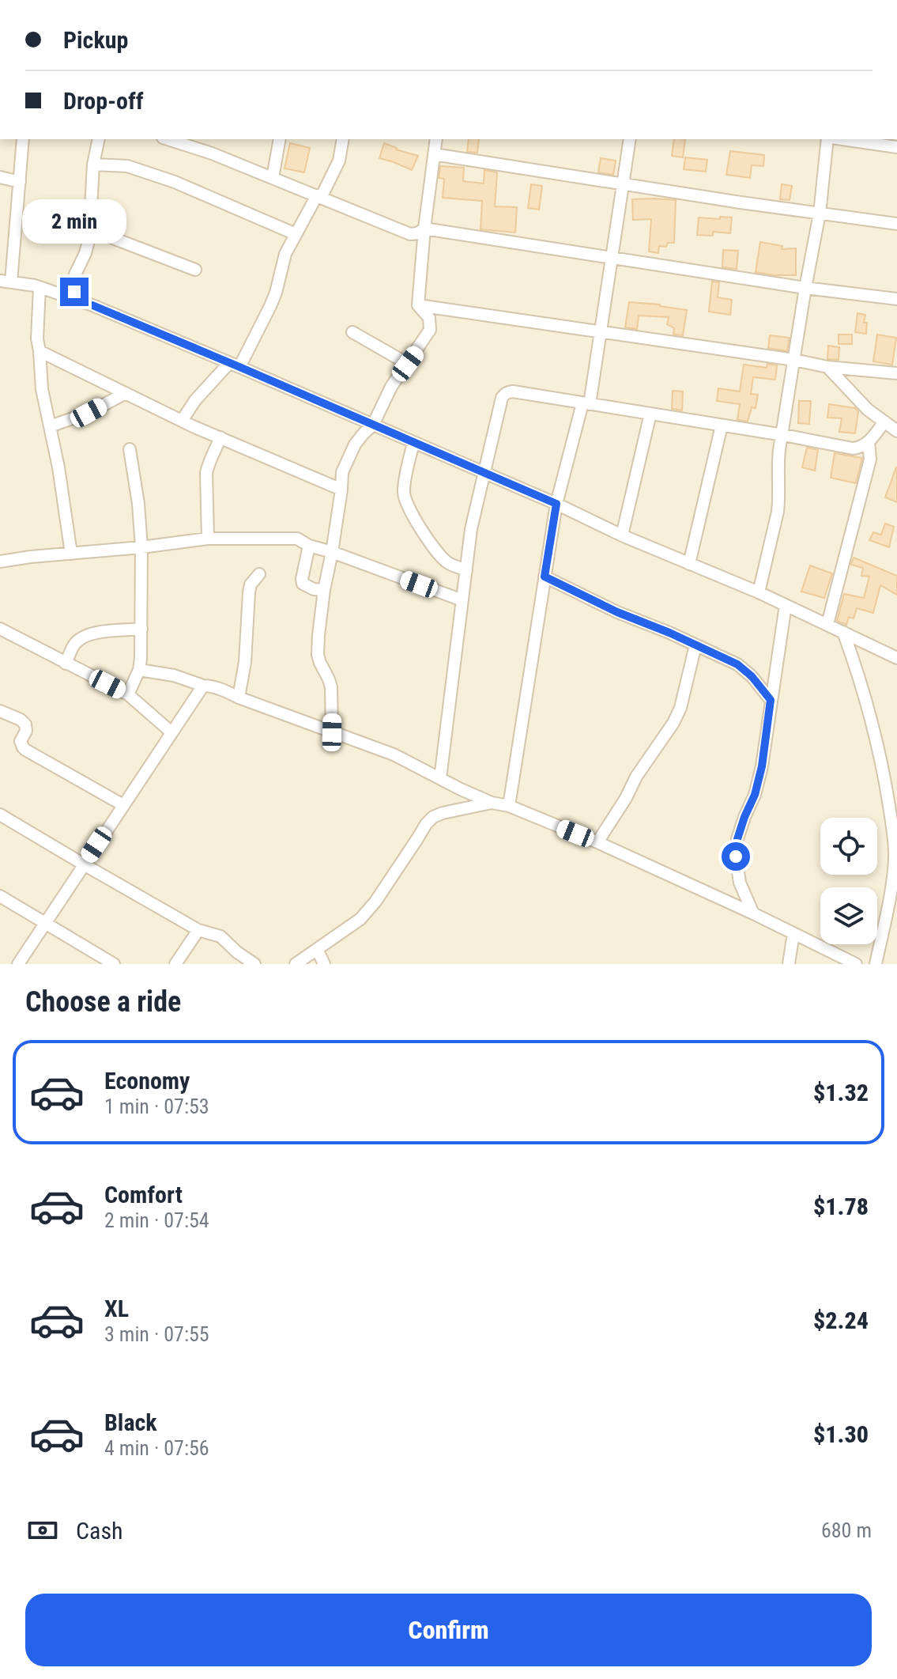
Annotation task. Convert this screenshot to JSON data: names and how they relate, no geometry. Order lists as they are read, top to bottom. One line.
{"page":{"banner":["Pickup","Drop-off"],"bubble":"2 min","heading":"Choose a ride","list":[{"name":"Economy","note":"1 min · 07:53","value":"$1.32"},{"name":"Comfort","note":"2 min · 07:54","value":"$1.78"},{"name":"XL","note":"3 min · 07:55","value":"$2.24"},{"name":"Black","note":"4 min · 07:56","value":"$1.30"}],"pay":["Cash","680 m"],"buttons":"Confirm"}}
